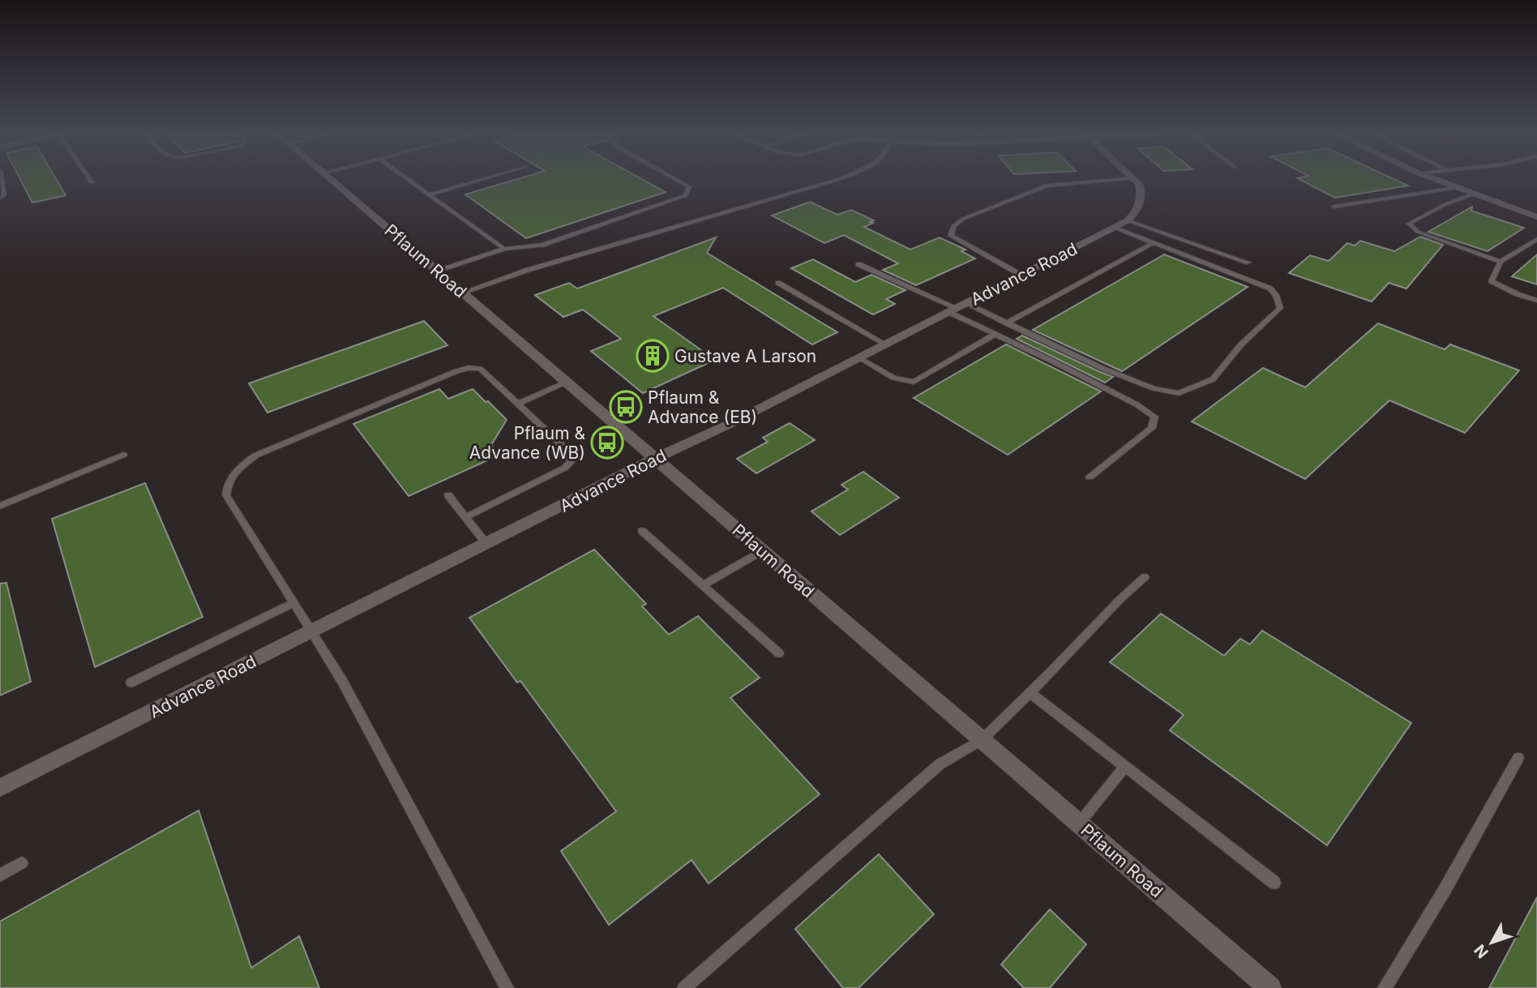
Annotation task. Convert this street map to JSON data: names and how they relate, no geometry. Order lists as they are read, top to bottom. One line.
{"streets":{"street":["Pflaum Road","Advance Road"]},"crossings":[["Pflaum Road","Advance Road"]],"places":{"building":["Gustave A Larson"],"bus stop":["Pflaum & Advance (EB)","Pflaum & Advance (WB)"]},"north":"bottom left"}
